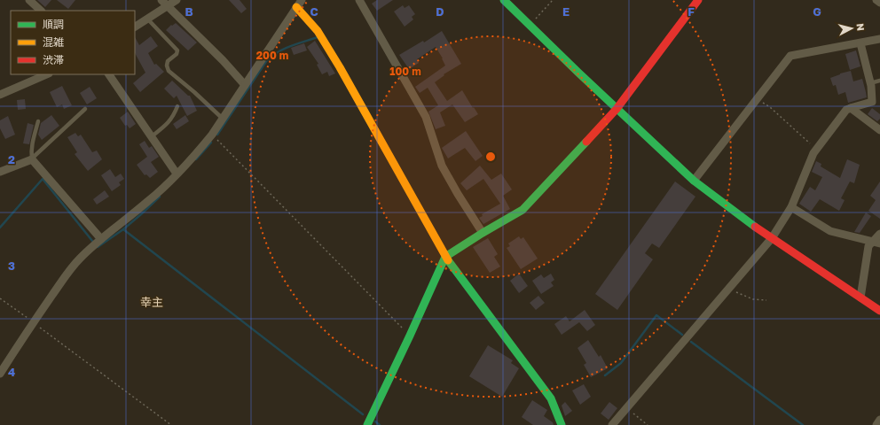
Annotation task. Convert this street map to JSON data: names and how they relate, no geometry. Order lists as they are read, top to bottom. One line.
{"districts":["幸主"],"legend":["順調","混雑","渋滞"],"north":"right","grid":{"columns":["B","C","D","E","F","G"],"rows":["2","3","4"]},"rings":["200 m","100 m"]}
